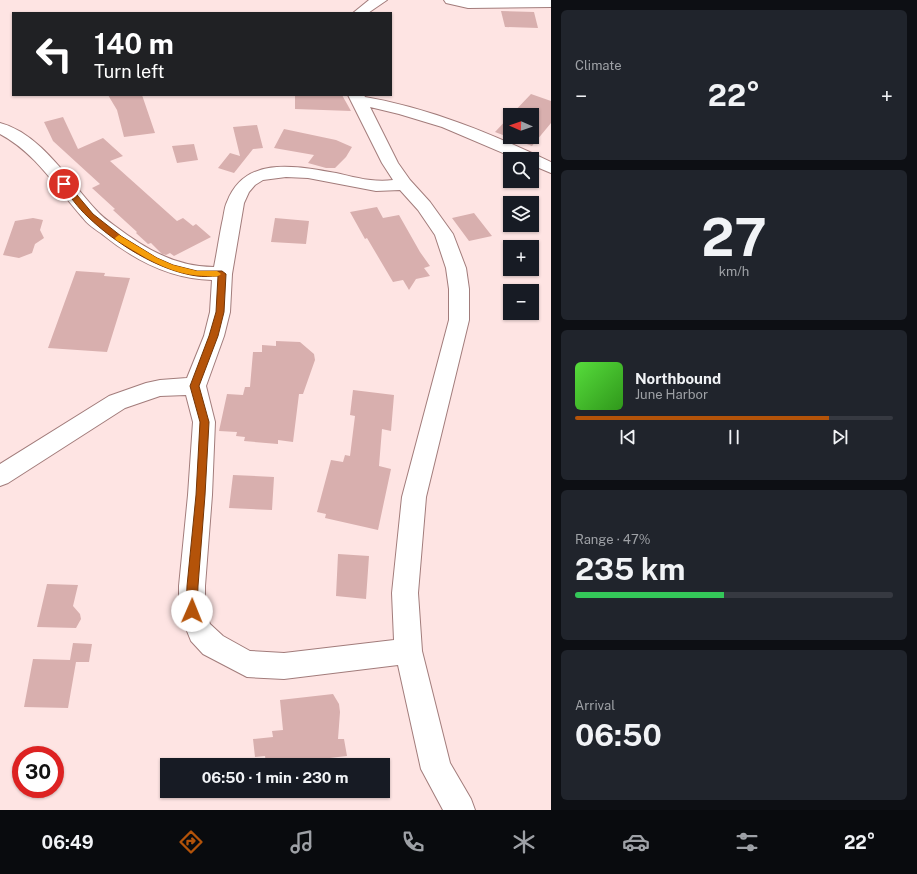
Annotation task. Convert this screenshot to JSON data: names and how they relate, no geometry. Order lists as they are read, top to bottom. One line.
{"north":"left","page":{"tile":["Climate",["27","km/h"],["Range · 47%","235 km"],["Arrival","06:50"]],"turn":["140 m","Turn left"],"heat":["−","22°","+"],"map_buttons":["+","−"],"song":["Northbound","June Harbor"],"limit":"30","trip":"06:50 · 1 min · 230 m","tabs":["06:49","22°"]}}
